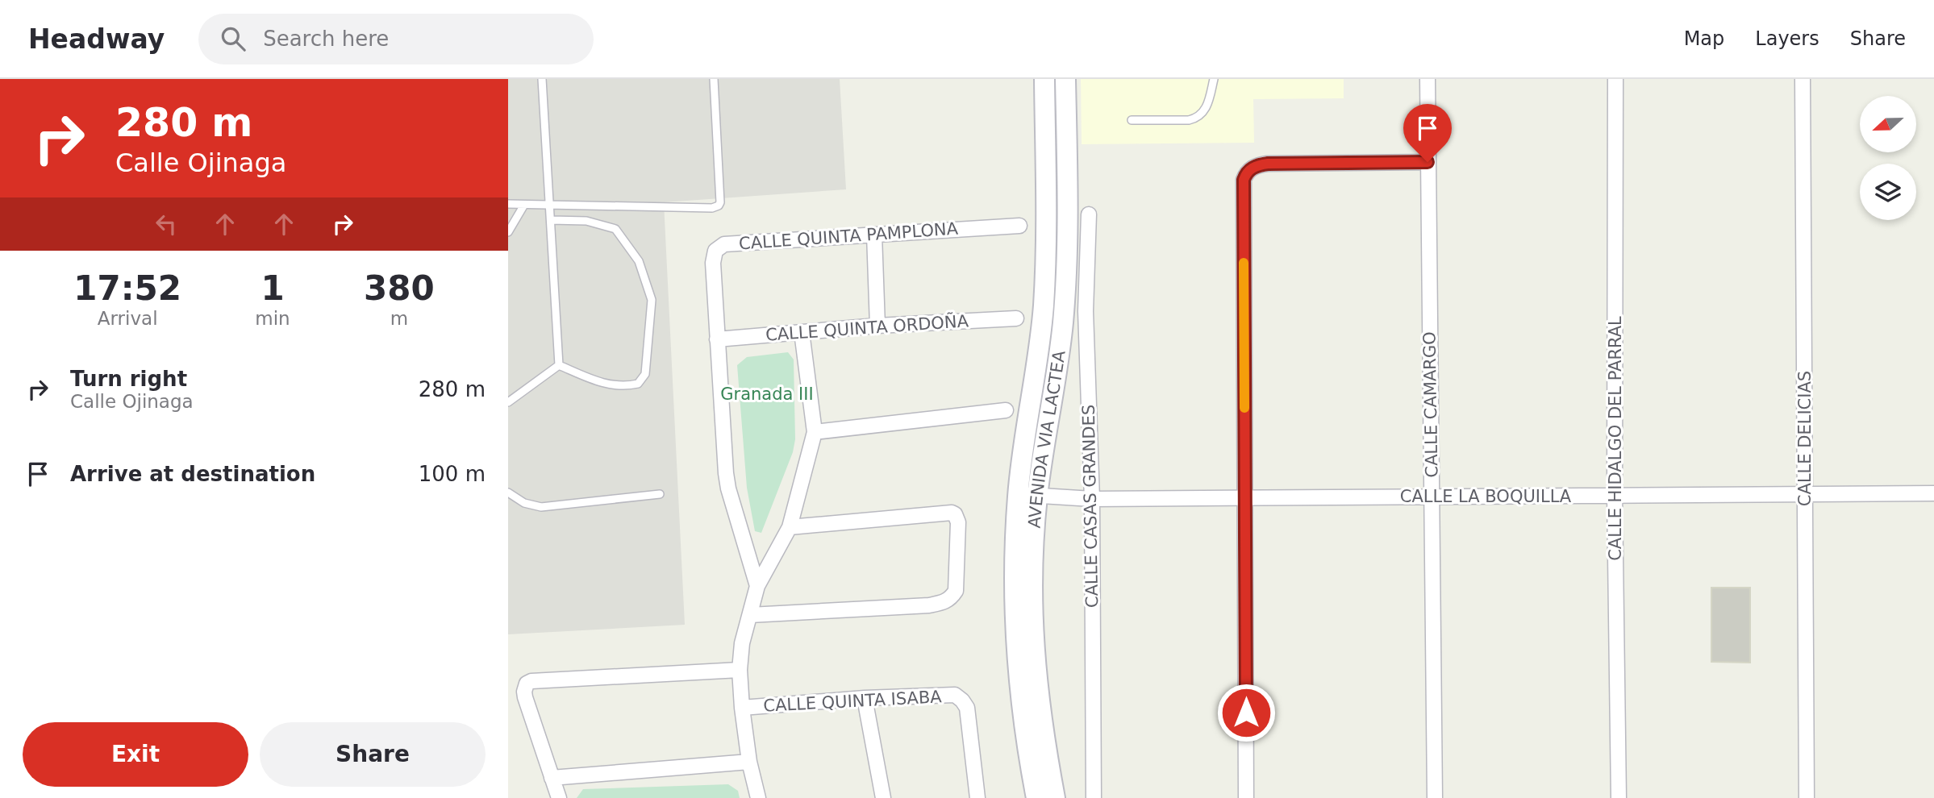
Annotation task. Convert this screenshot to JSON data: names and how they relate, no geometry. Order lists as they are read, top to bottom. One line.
{"streets":{"main road":["AVENIDA VIA LACTEA"],"street":["CALLE QUINTA PAMPLONA","CALLE QUINTA ORDOÑA","CALLE CAMARGO","CALLE HIDALGO DEL PARRAL","CALLE DELICIAS","CALLE LA BOQUILLA","CALLE CASAS GRANDES","CALLE QUINTA ISABA"]},"crossings":[["CALLE QUINTA PAMPLONA","CALLE QUINTA ORDOÑA"],["CALLE CAMARGO","CALLE LA BOQUILLA"],["CALLE HIDALGO DEL PARRAL","CALLE LA BOQUILLA"],["CALLE DELICIAS","CALLE LA BOQUILLA"],["AVENIDA VIA LACTEA","CALLE LA BOQUILLA"],["CALLE LA BOQUILLA","CALLE CASAS GRANDES"]],"parks":["Granada III"],"north":"left","page":{"header":"Headway","search":"Search here","nav":["Map","Layers","Share"],"turn":["280 m","Calle Ojinaga"],"eta":["17:52","Arrival","1","min","380","m"],"list":[{"name":"Turn right","note":"Calle Ojinaga","value":"280 m"},{"name":"Arrive at destination","value":"100 m"}],"buttons":["Exit","Share"]}}
